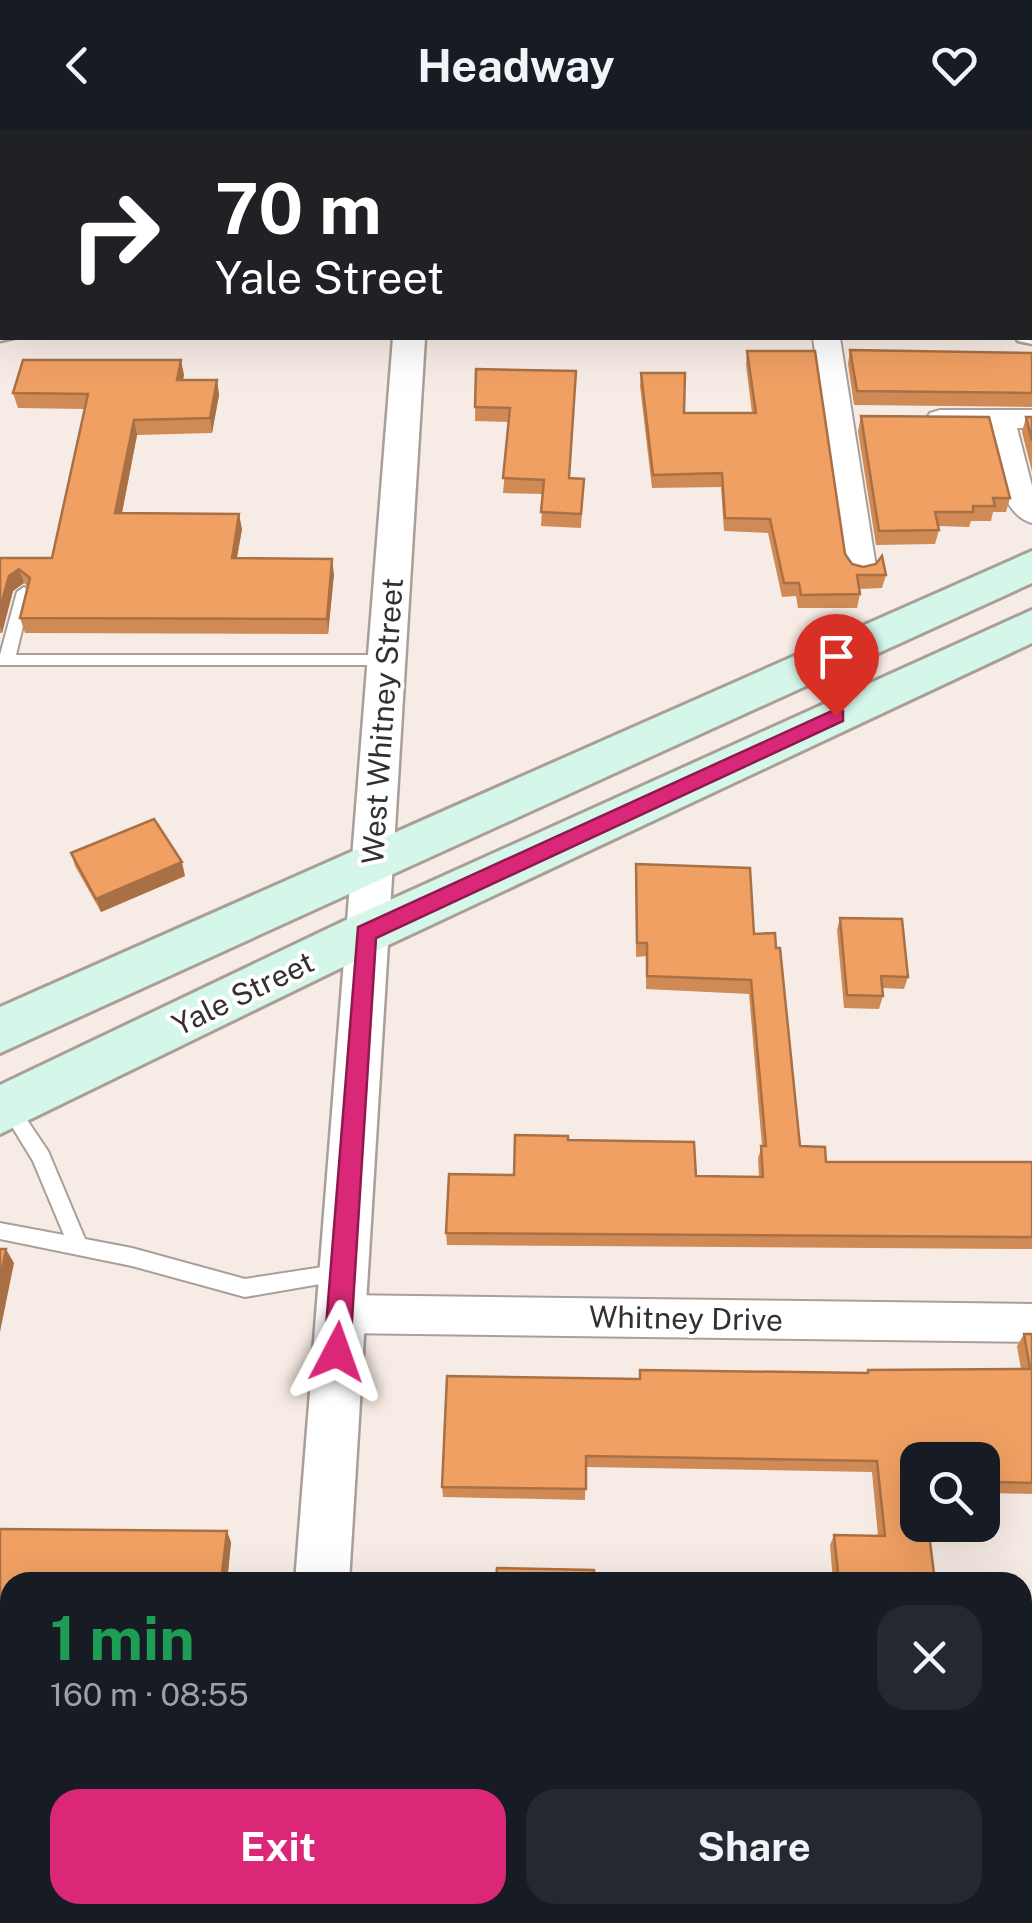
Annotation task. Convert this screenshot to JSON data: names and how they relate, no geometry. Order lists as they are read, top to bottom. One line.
{"streets":{"main road":["Yale Street"],"street":["West Whitney Street","Whitney Drive"]},"crossings":[["West Whitney Street","Yale Street"],["West Whitney Street","Whitney Drive"]],"page":{"header":"Headway","turn":["70 m","Yale Street"],"heading":["1 min","160 m · 08:55"],"buttons":["Exit","Share"]}}
